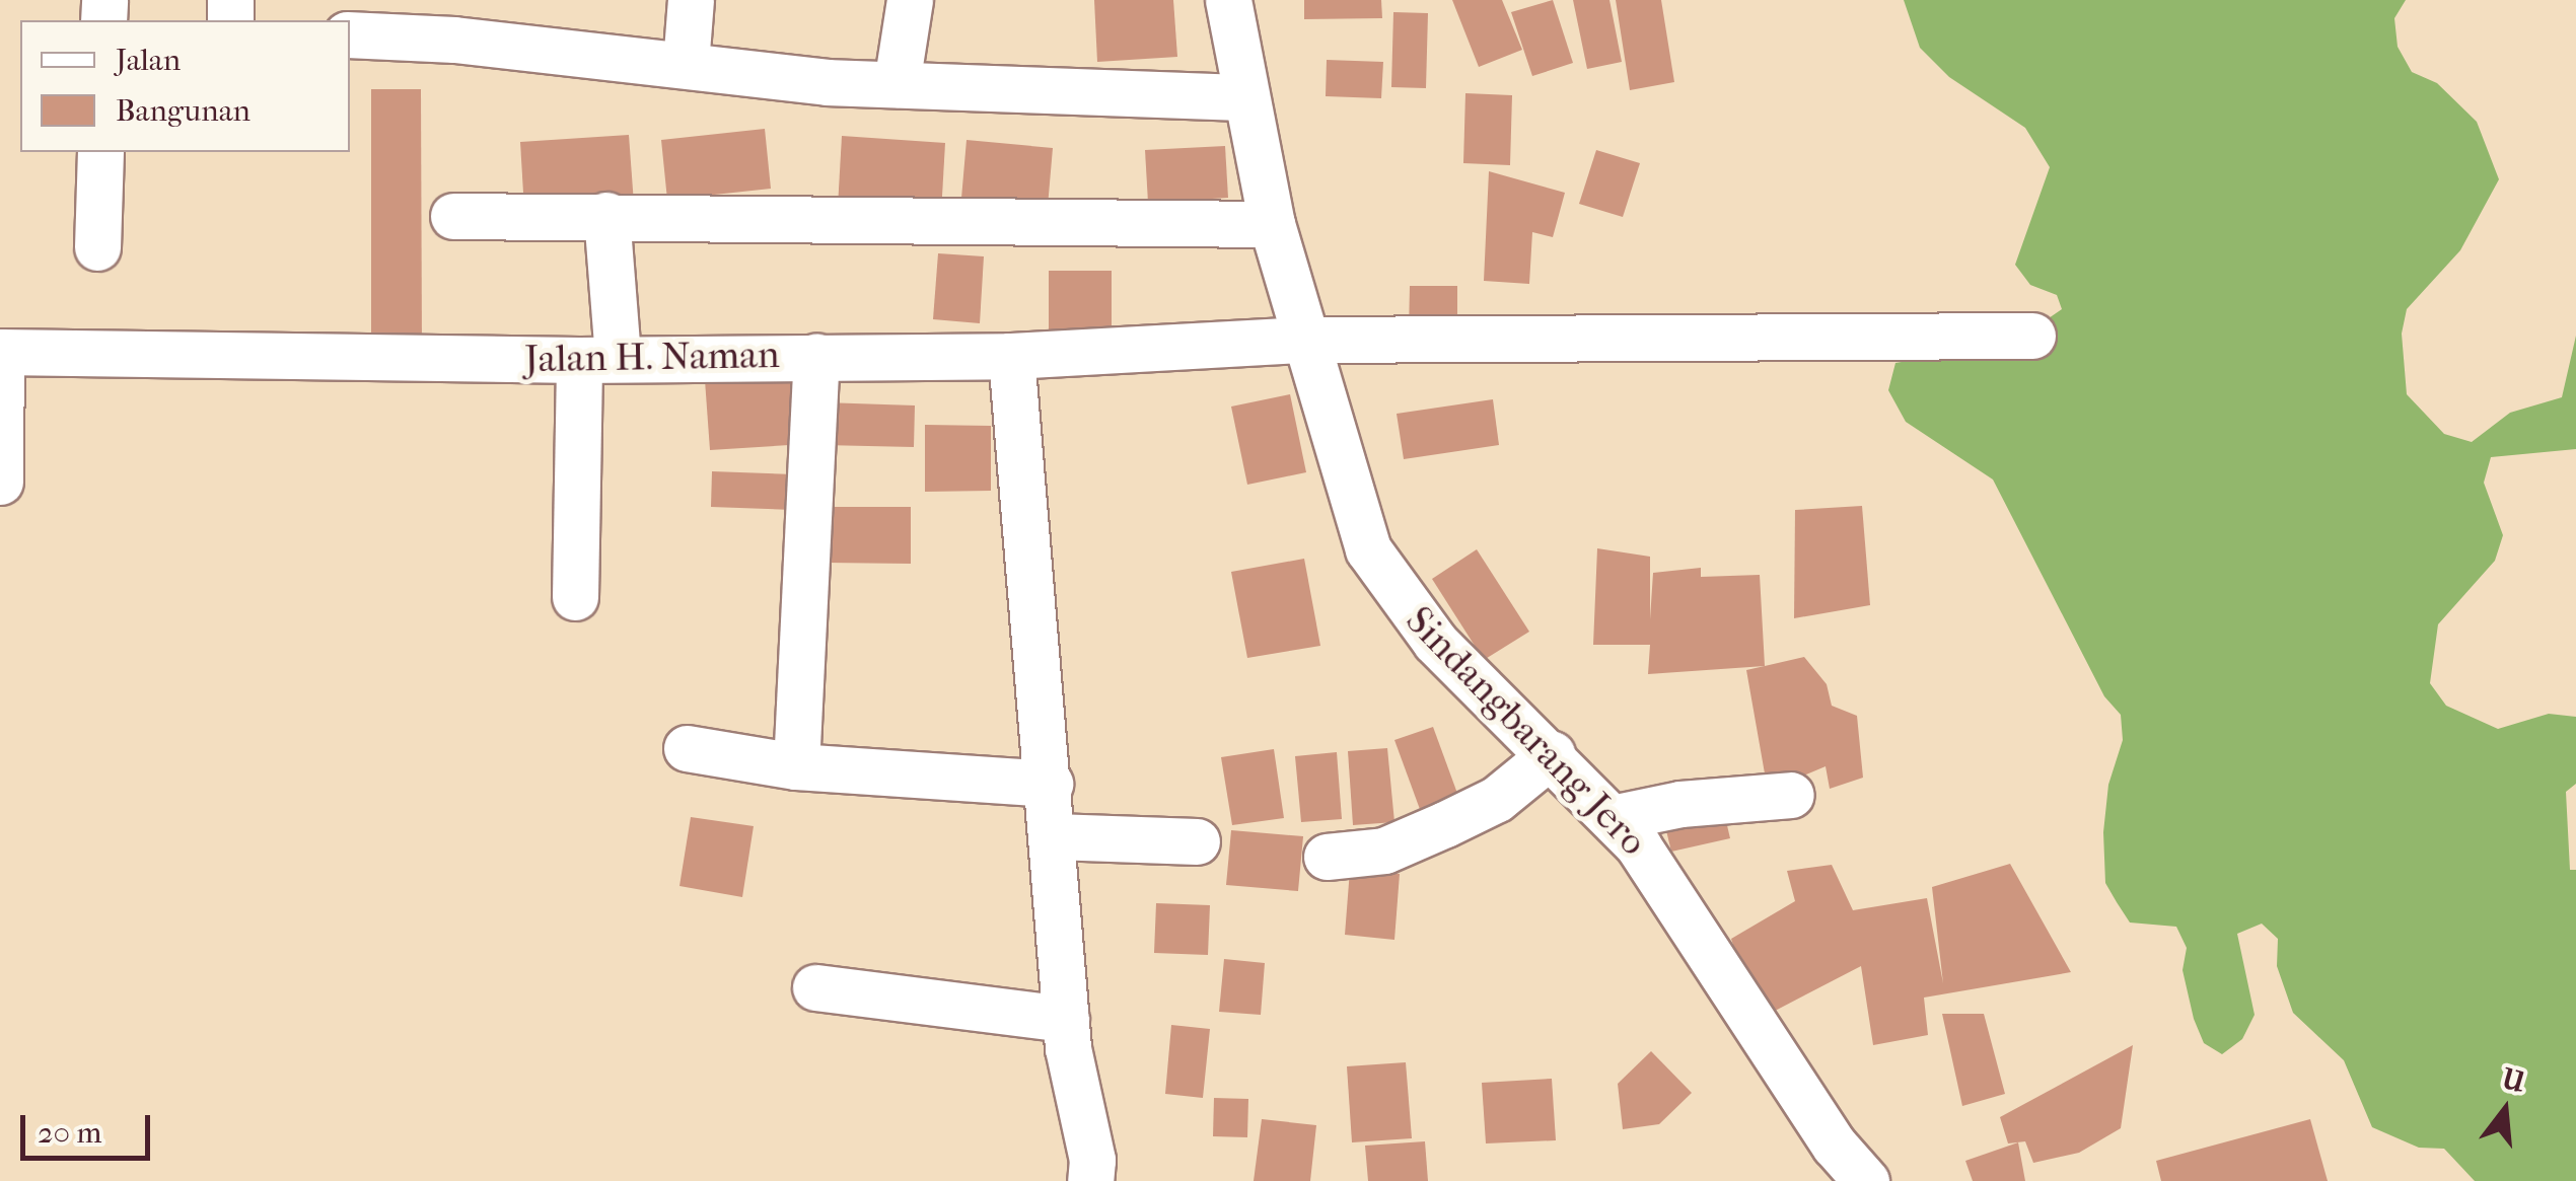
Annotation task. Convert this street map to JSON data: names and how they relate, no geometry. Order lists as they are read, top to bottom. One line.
{"streets":{"street":["Jalan H. Naman","Sindangbarang Jero"]},"crossings":[["Jalan H. Naman","Sindangbarang Jero"]],"legend":["Jalan","Bangunan"],"scale_bar":"20 m","north":"top"}
